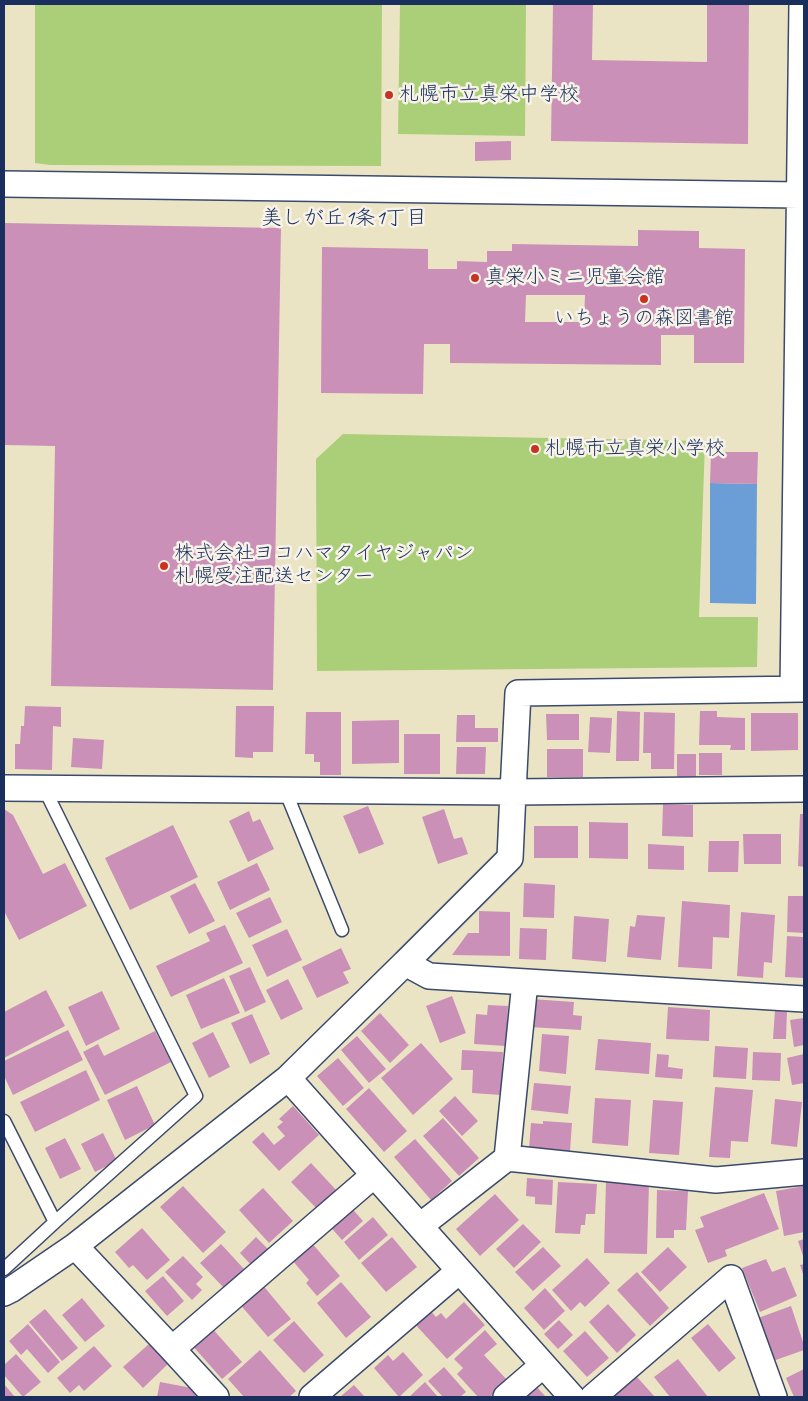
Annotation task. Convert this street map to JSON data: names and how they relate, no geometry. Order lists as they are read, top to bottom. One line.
{"districts":["美しが丘1条1丁目"],"places":["札幌市立真栄中学校","真栄小ミニ児童会館","いちょうの森図書館","札幌市立真栄小学校","株式会社ヨコハマタイヤジャパン 札幌受注配送センター"]}
